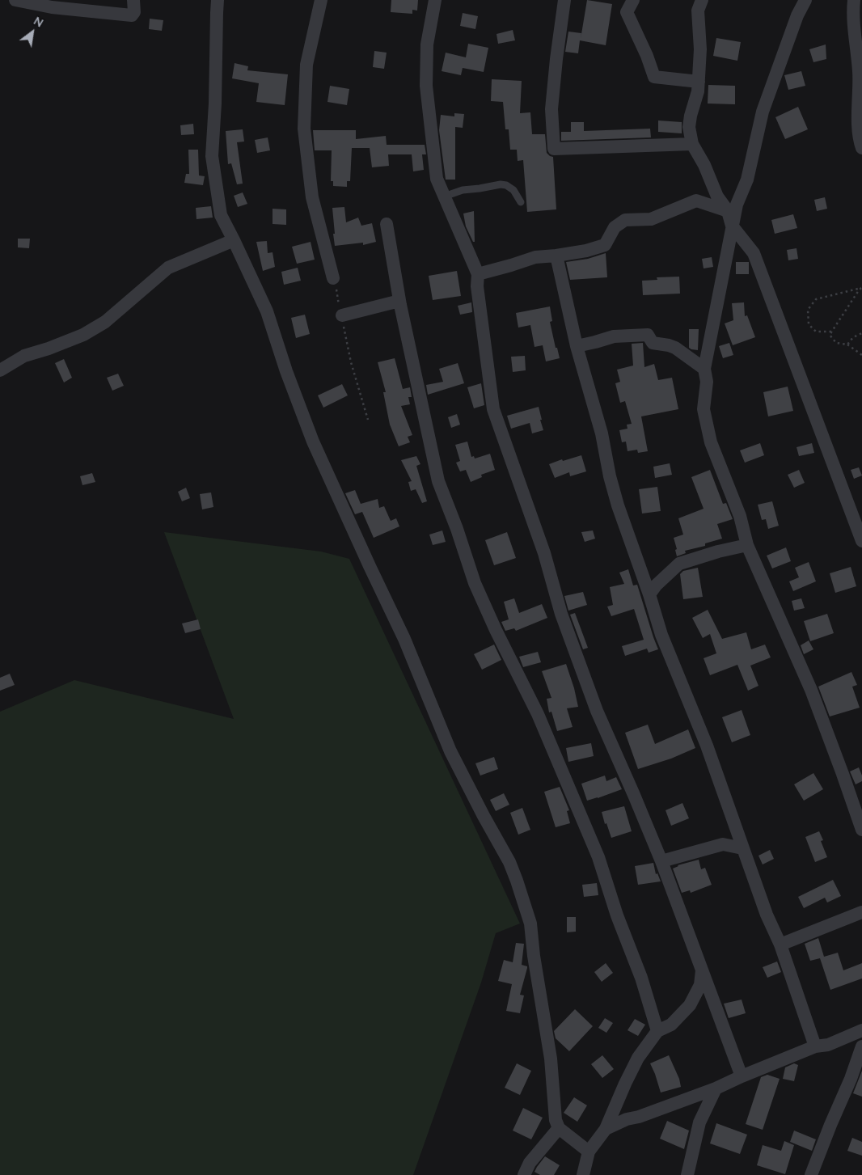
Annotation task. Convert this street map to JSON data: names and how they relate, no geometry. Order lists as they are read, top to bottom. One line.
{"north":"top right"}
